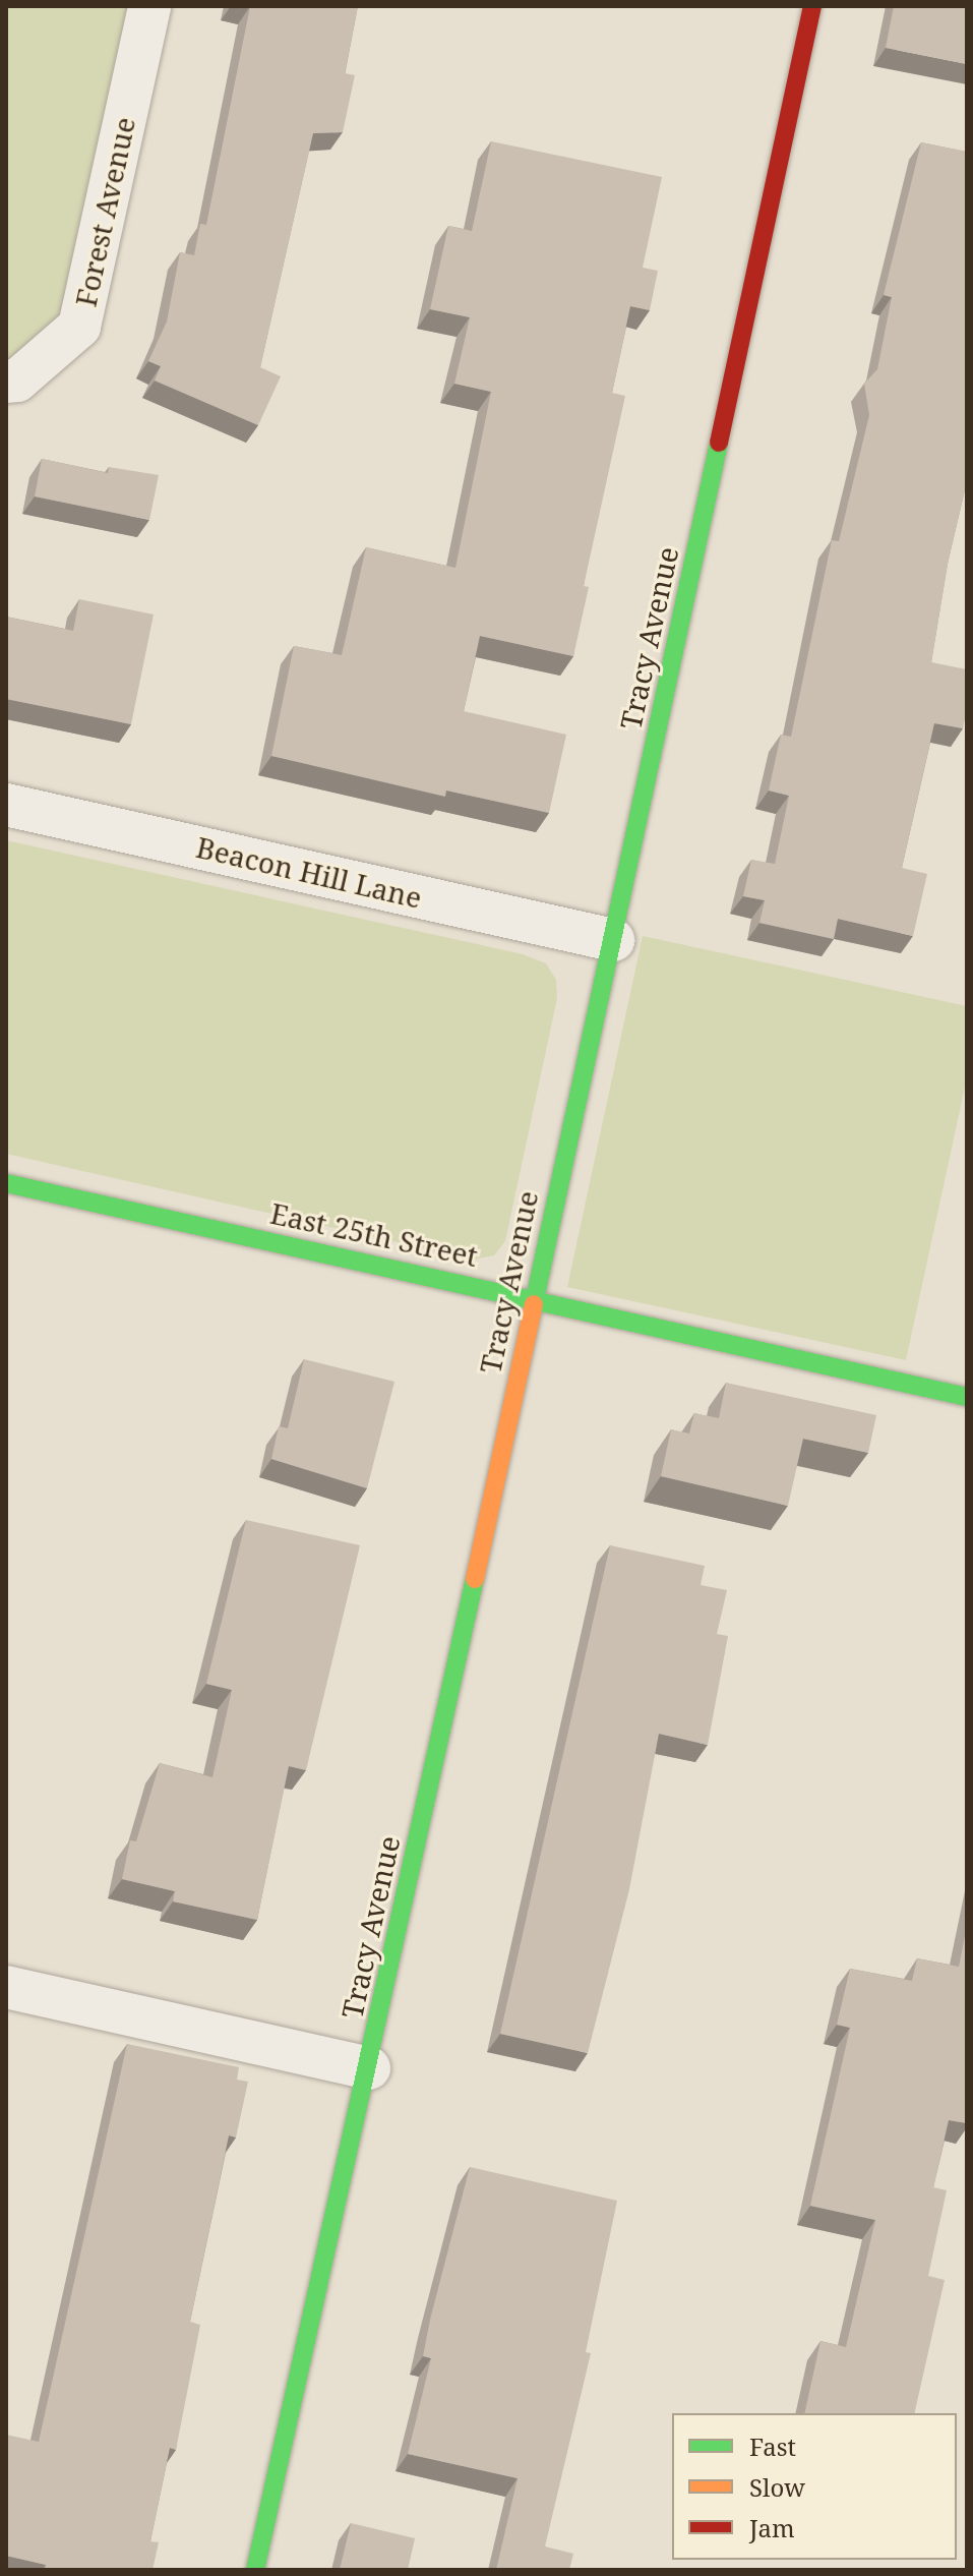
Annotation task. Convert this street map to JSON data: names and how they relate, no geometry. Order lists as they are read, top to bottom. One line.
{"streets":{"street":["Forest Avenue","Tracy Avenue","Beacon Hill Lane","East 25th Street"]},"crossings":[["Tracy Avenue","Beacon Hill Lane"],["Tracy Avenue","East 25th Street"]],"legend":["Fast","Slow","Jam"]}
